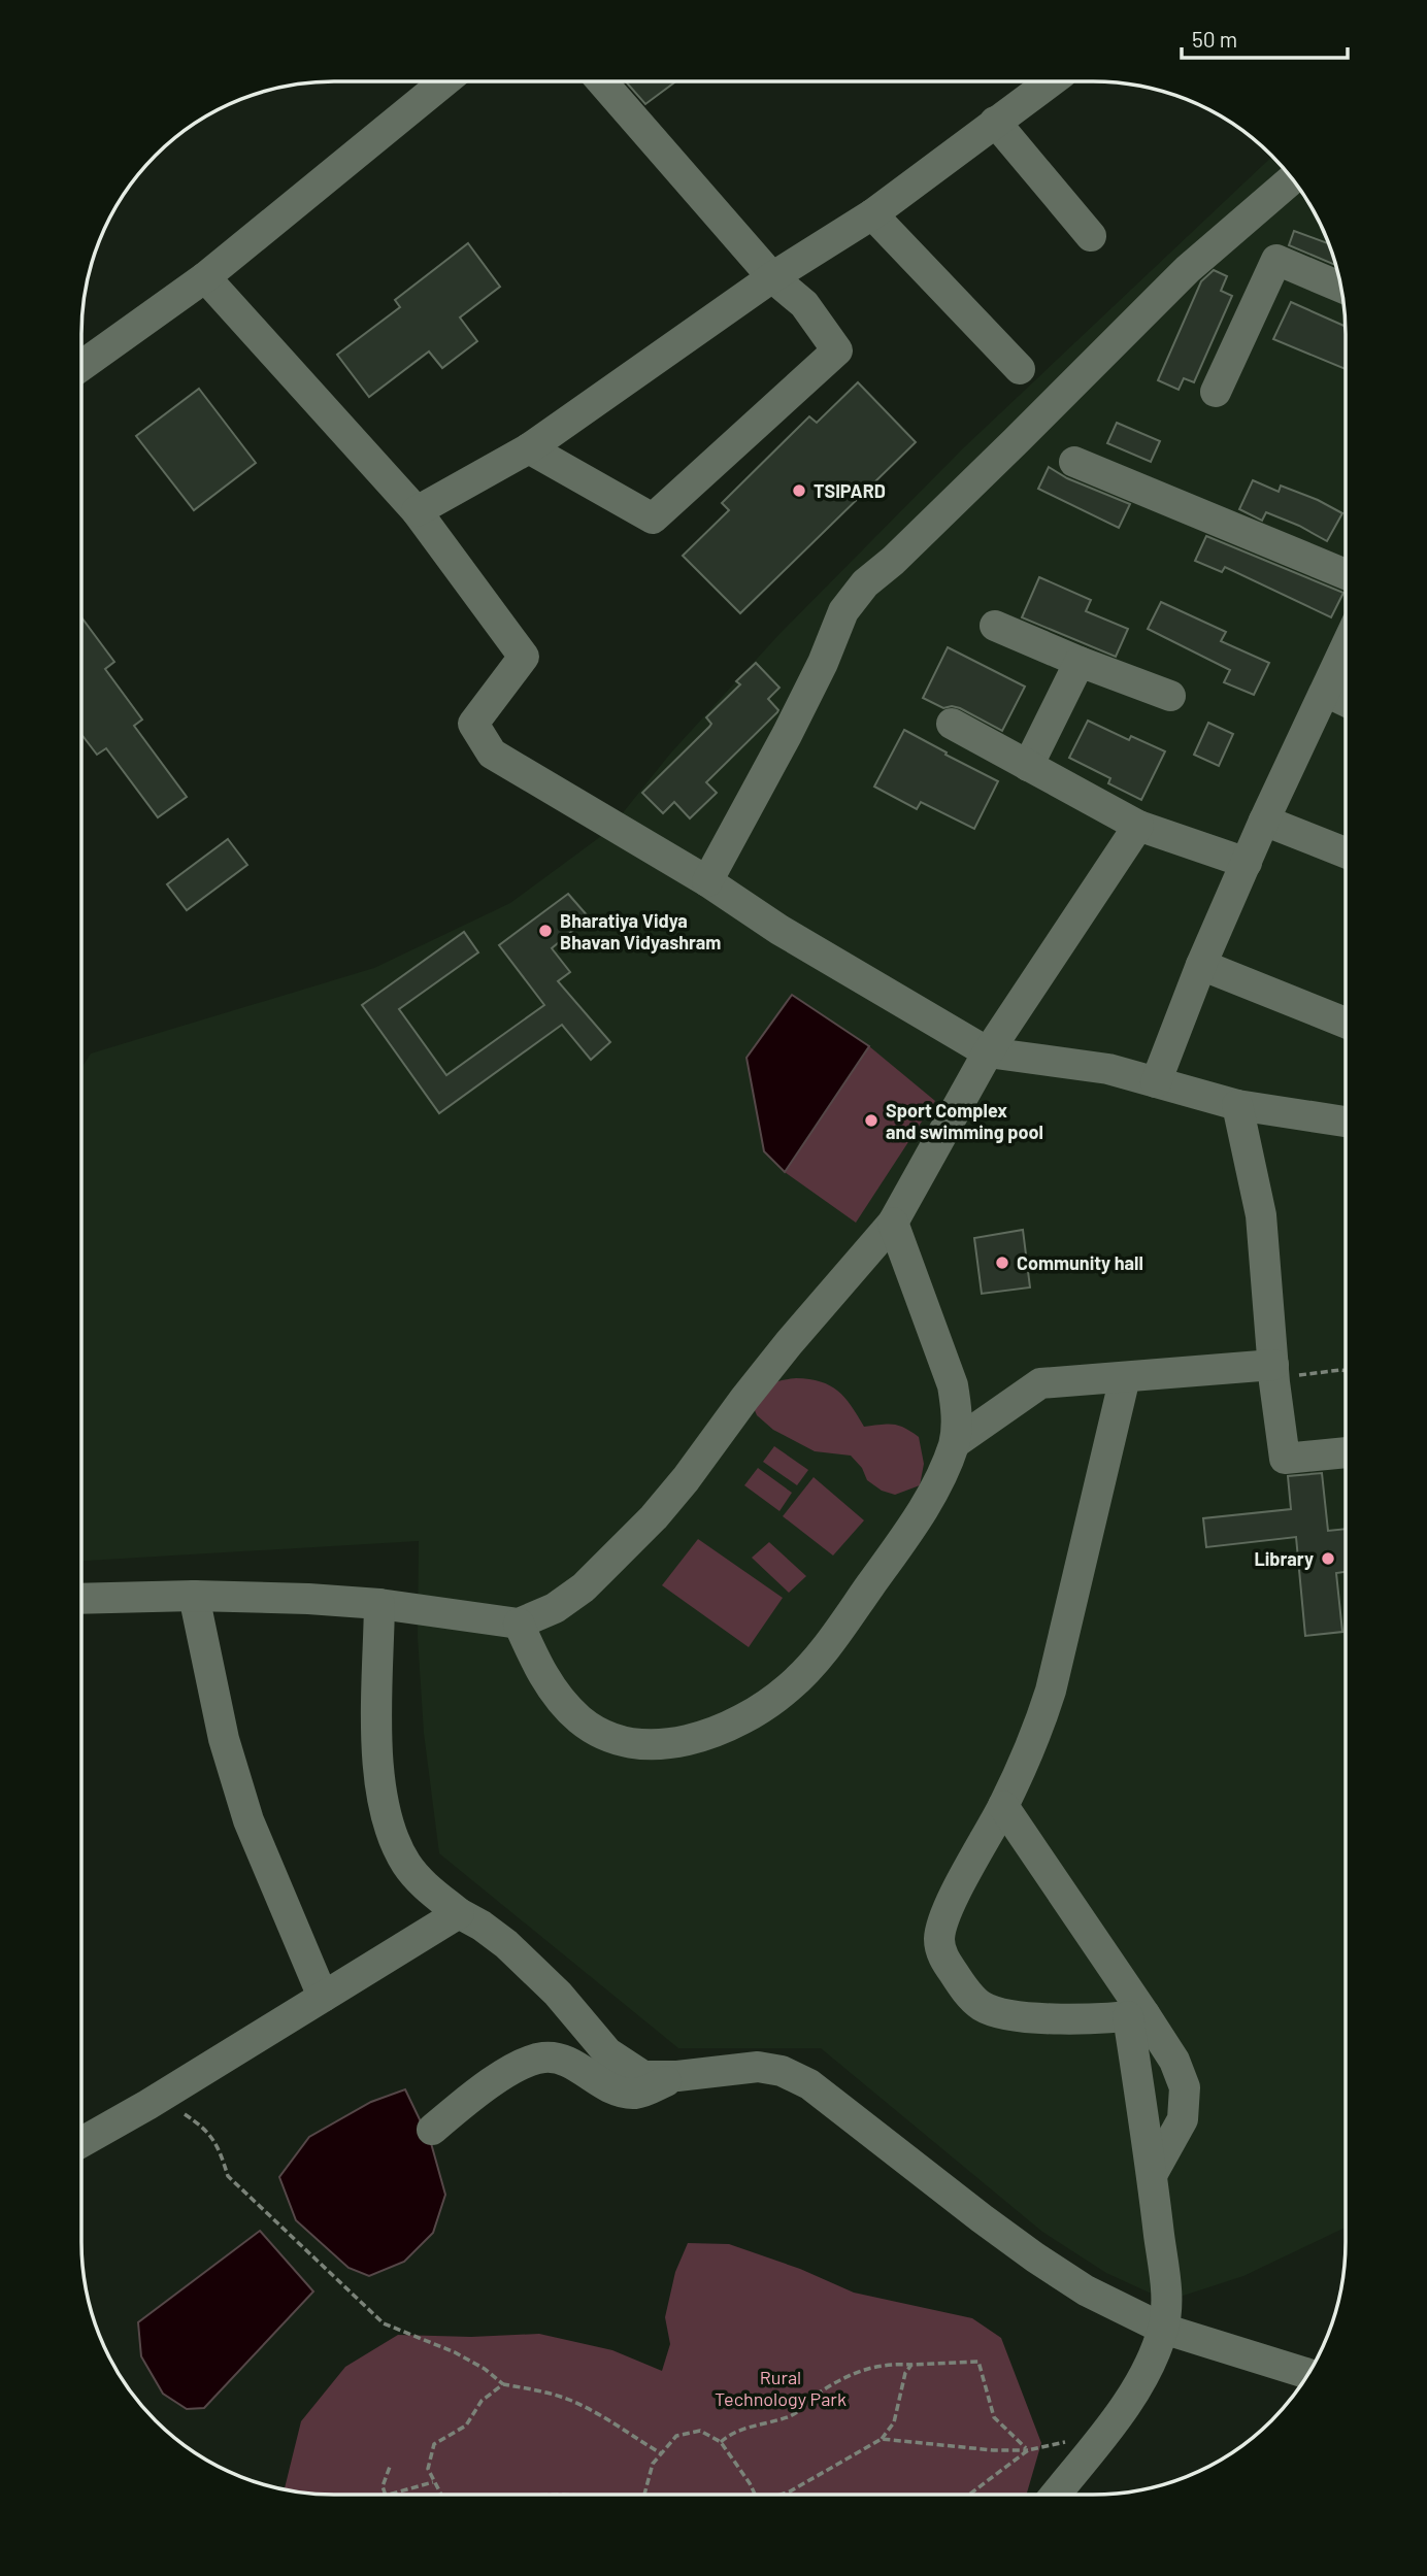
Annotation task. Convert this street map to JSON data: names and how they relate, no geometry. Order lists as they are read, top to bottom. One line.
{"parks":["Rural Technology Park"],"places":["TSIPARD","Bharatiya Vidya Bhavan Vidyashram","Sport Complex and swimming pool","Community hall","Library"],"scale_bar":"50 m"}
